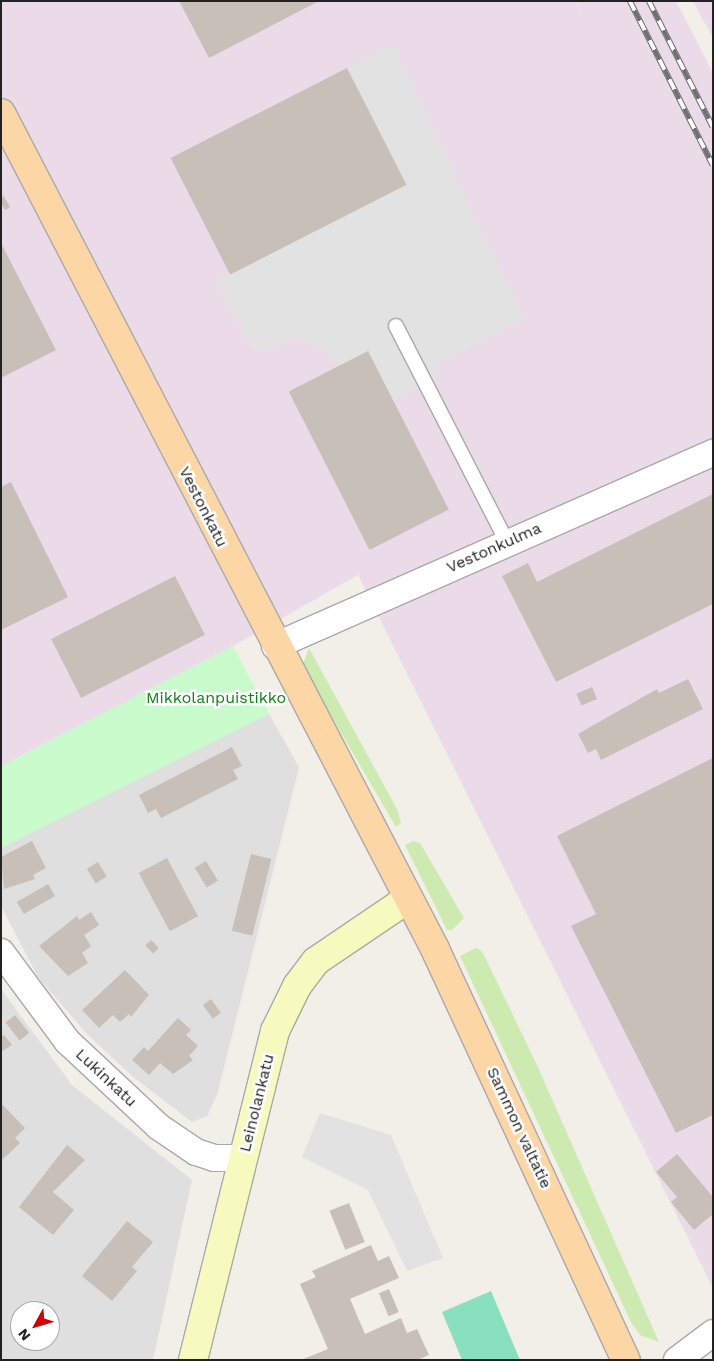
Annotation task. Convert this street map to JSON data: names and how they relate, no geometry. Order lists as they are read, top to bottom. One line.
{"streets":{"main road":["Vestonkatu","Sammon valtatie"],"street":["Vestonkulma","Lukinkatu","Leinolankatu"]},"crossings":[["Vestonkatu","Vestonkulma"],["Vestonkatu","Leinolankatu"],["Vestonkatu","Sammon valtatie"],["Lukinkatu","Leinolankatu"],["Leinolankatu","Sammon valtatie"]],"parks":["Mikkolanpuistikko"],"north":"bottom left"}
